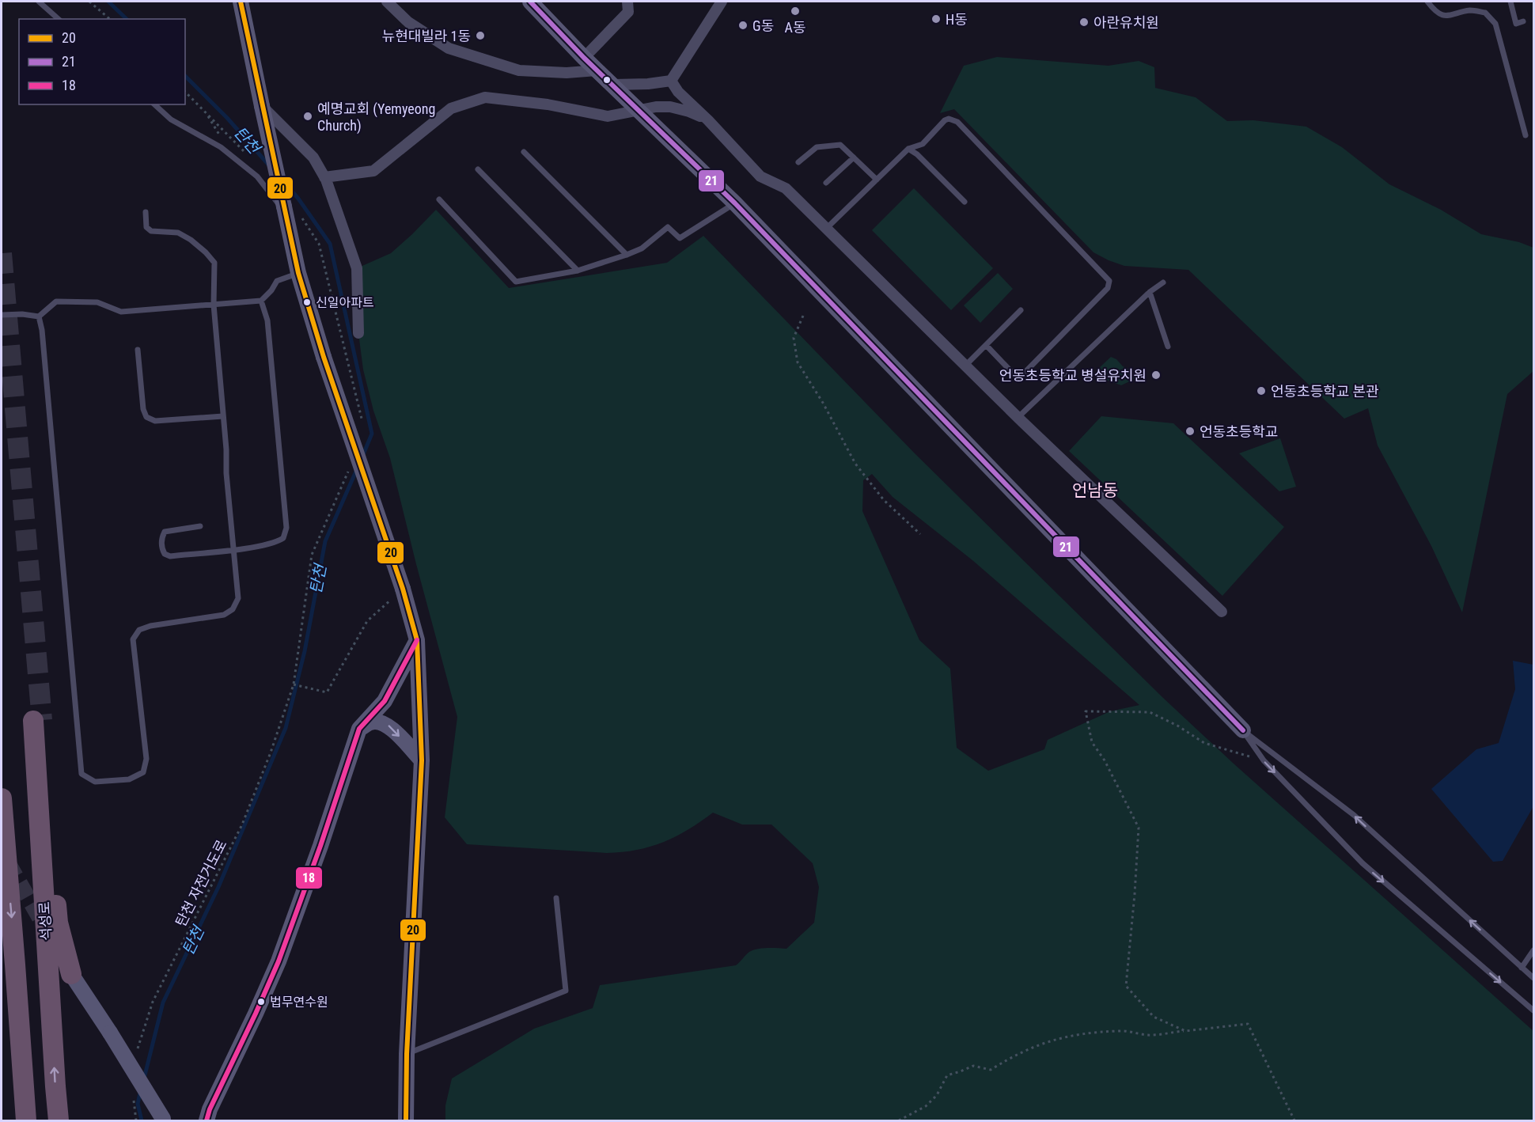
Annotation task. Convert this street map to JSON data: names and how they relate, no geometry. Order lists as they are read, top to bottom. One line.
{"streets":{"highway":["석성로"],"path":["탄천 자전거도로"]},"districts":["언남동"],"water":["탄천"],"places":["A동","H동","아란유치원","G동","뉴현대빌라 1동","예명교회 (Yemyeong Church)","신일아파트","언동초등학교 병설유치원","언동초등학교 본관","언동초등학교","법무연수원"],"lines":["transit line 20","transit line 21","transit line 18"],"legend":["20","21","18"]}
